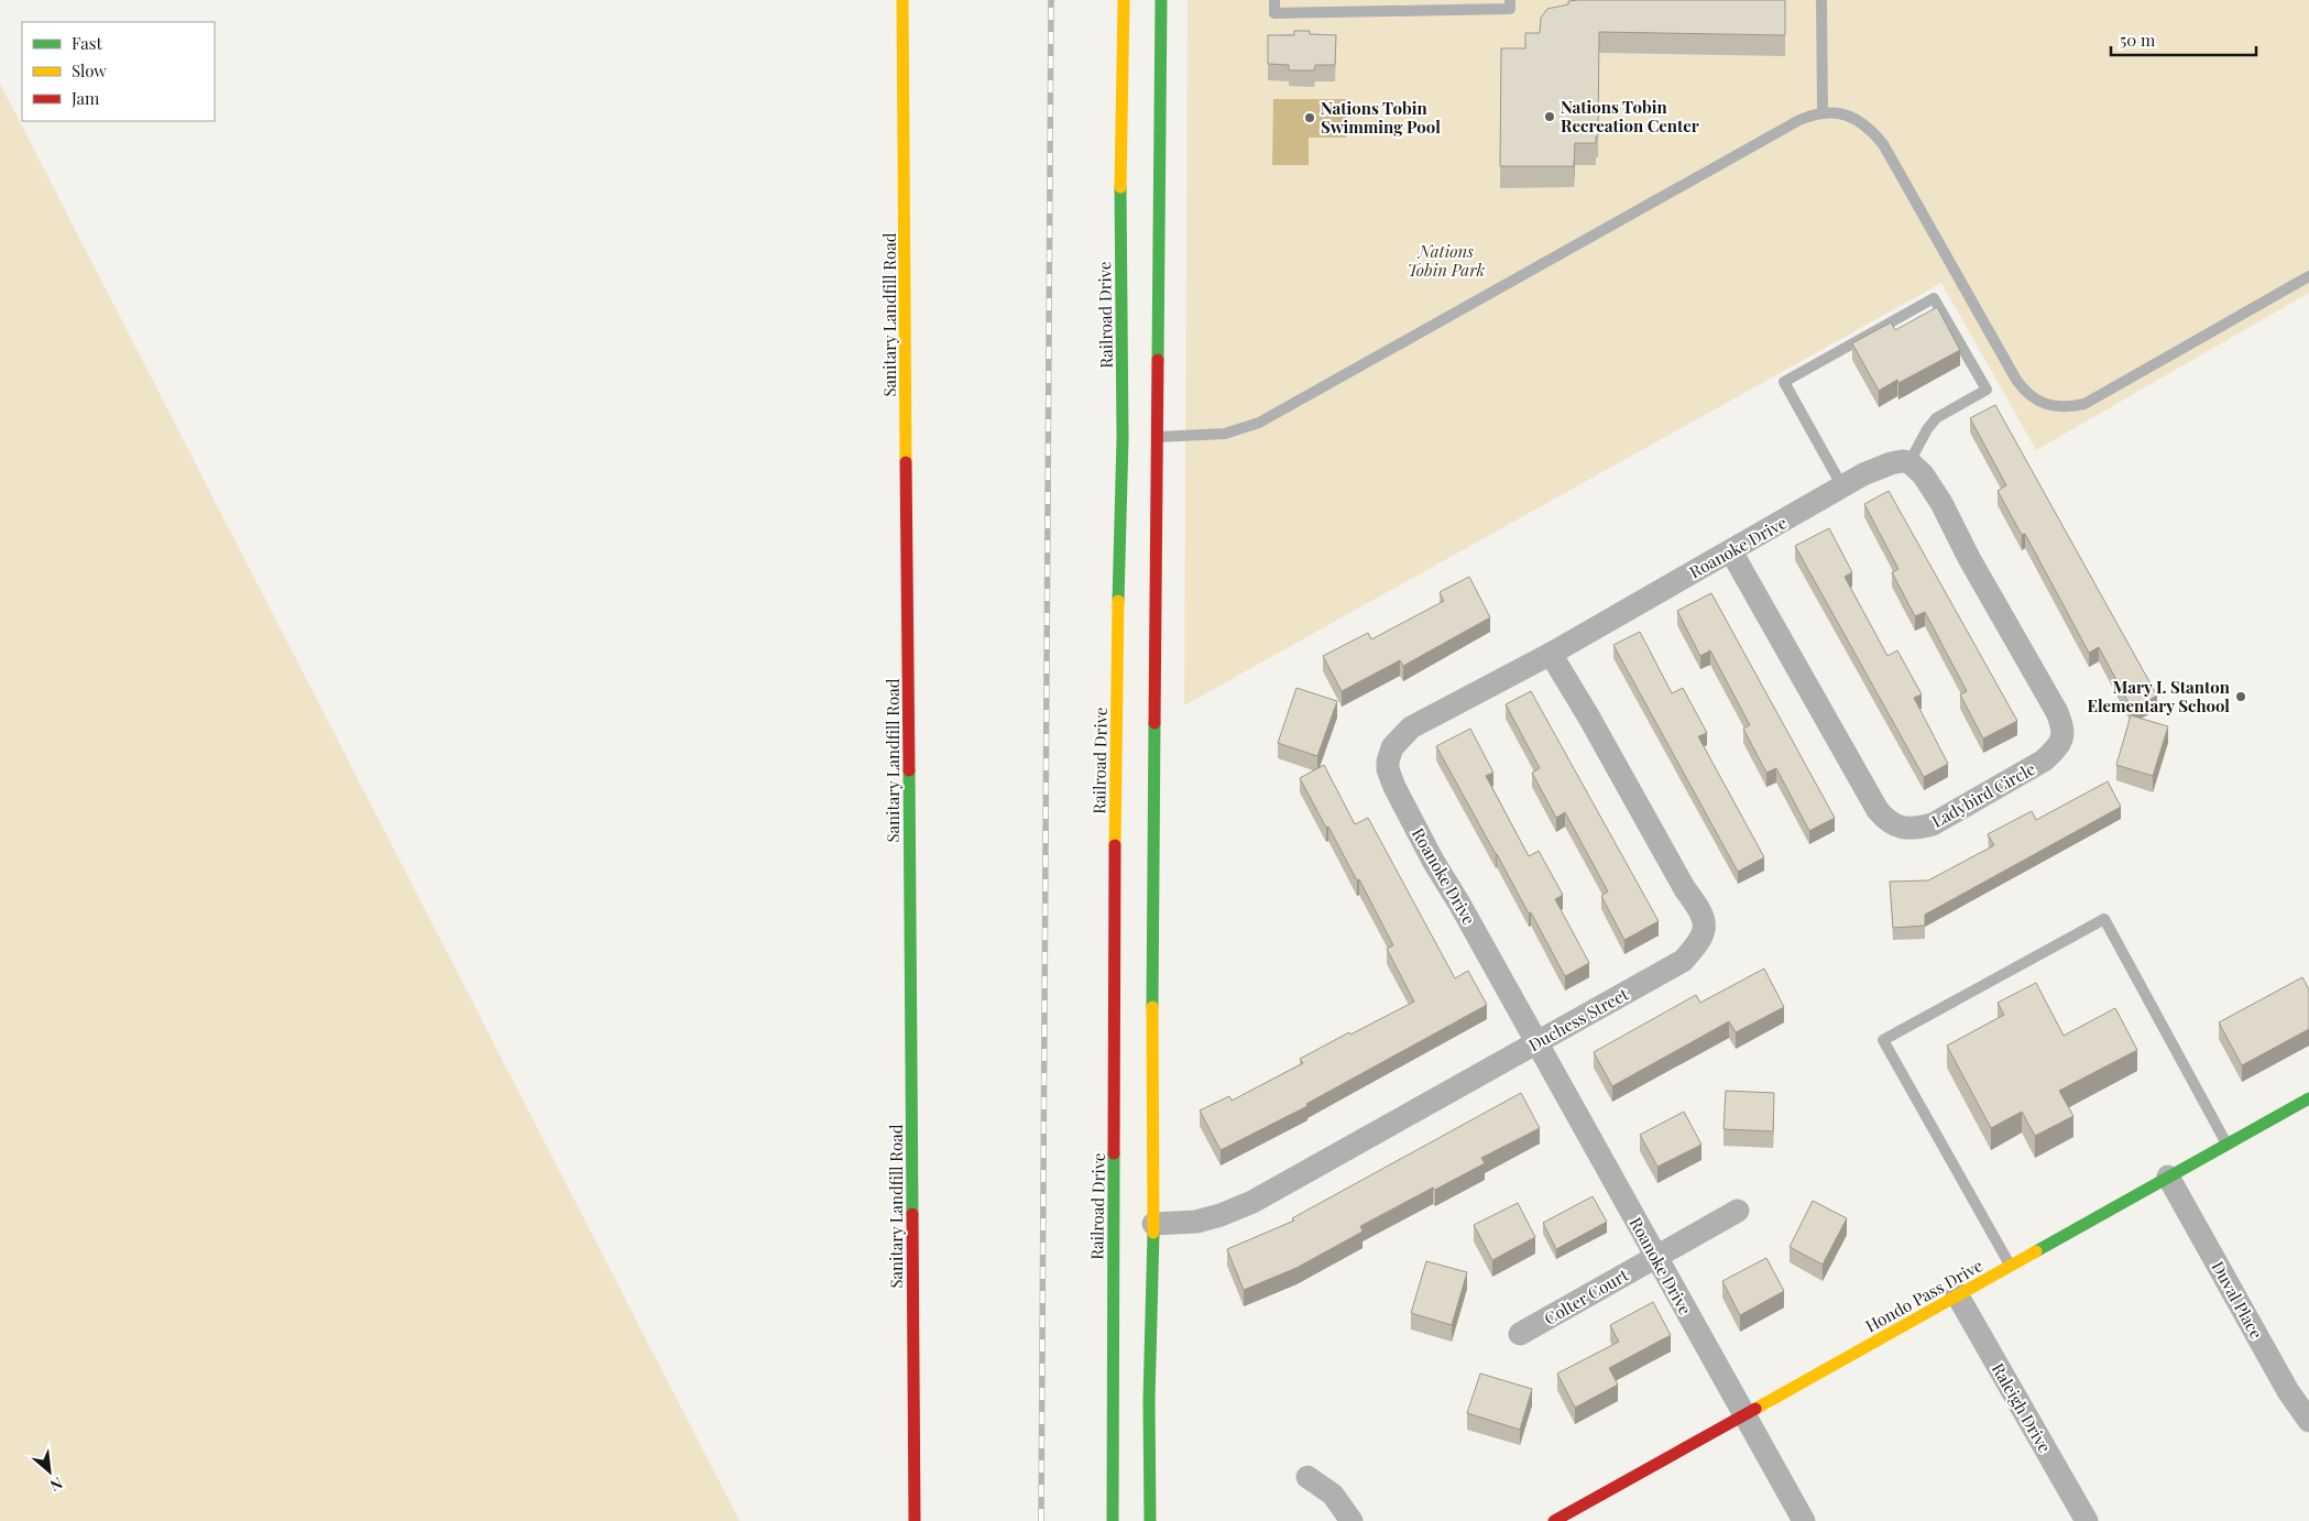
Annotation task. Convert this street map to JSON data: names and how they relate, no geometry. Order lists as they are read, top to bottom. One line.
{"streets":{"main road":["Sanitary Landfill Road","Railroad Drive","Hondo Pass Drive"],"street":["Roanoke Drive","Ladybird Circle","Duchess Street","Colter Court","Duval Place","Raleigh Drive"]},"crossings":[["Roanoke Drive","Ladybird Circle"],["Roanoke Drive","Duchess Street"],["Roanoke Drive","Hondo Pass Drive"],["Roanoke Drive","Colter Court"],["Hondo Pass Drive","Duval Place"],["Hondo Pass Drive","Raleigh Drive"]],"parks":["Nations Tobin Park"],"places":["Nations Tobin Recreation Center","Nations Tobin Swimming Pool","Mary I. Stanton Elementary School"],"legend":["Fast","Slow","Jam"],"scale_bar":"50 m","north":"bottom right"}
